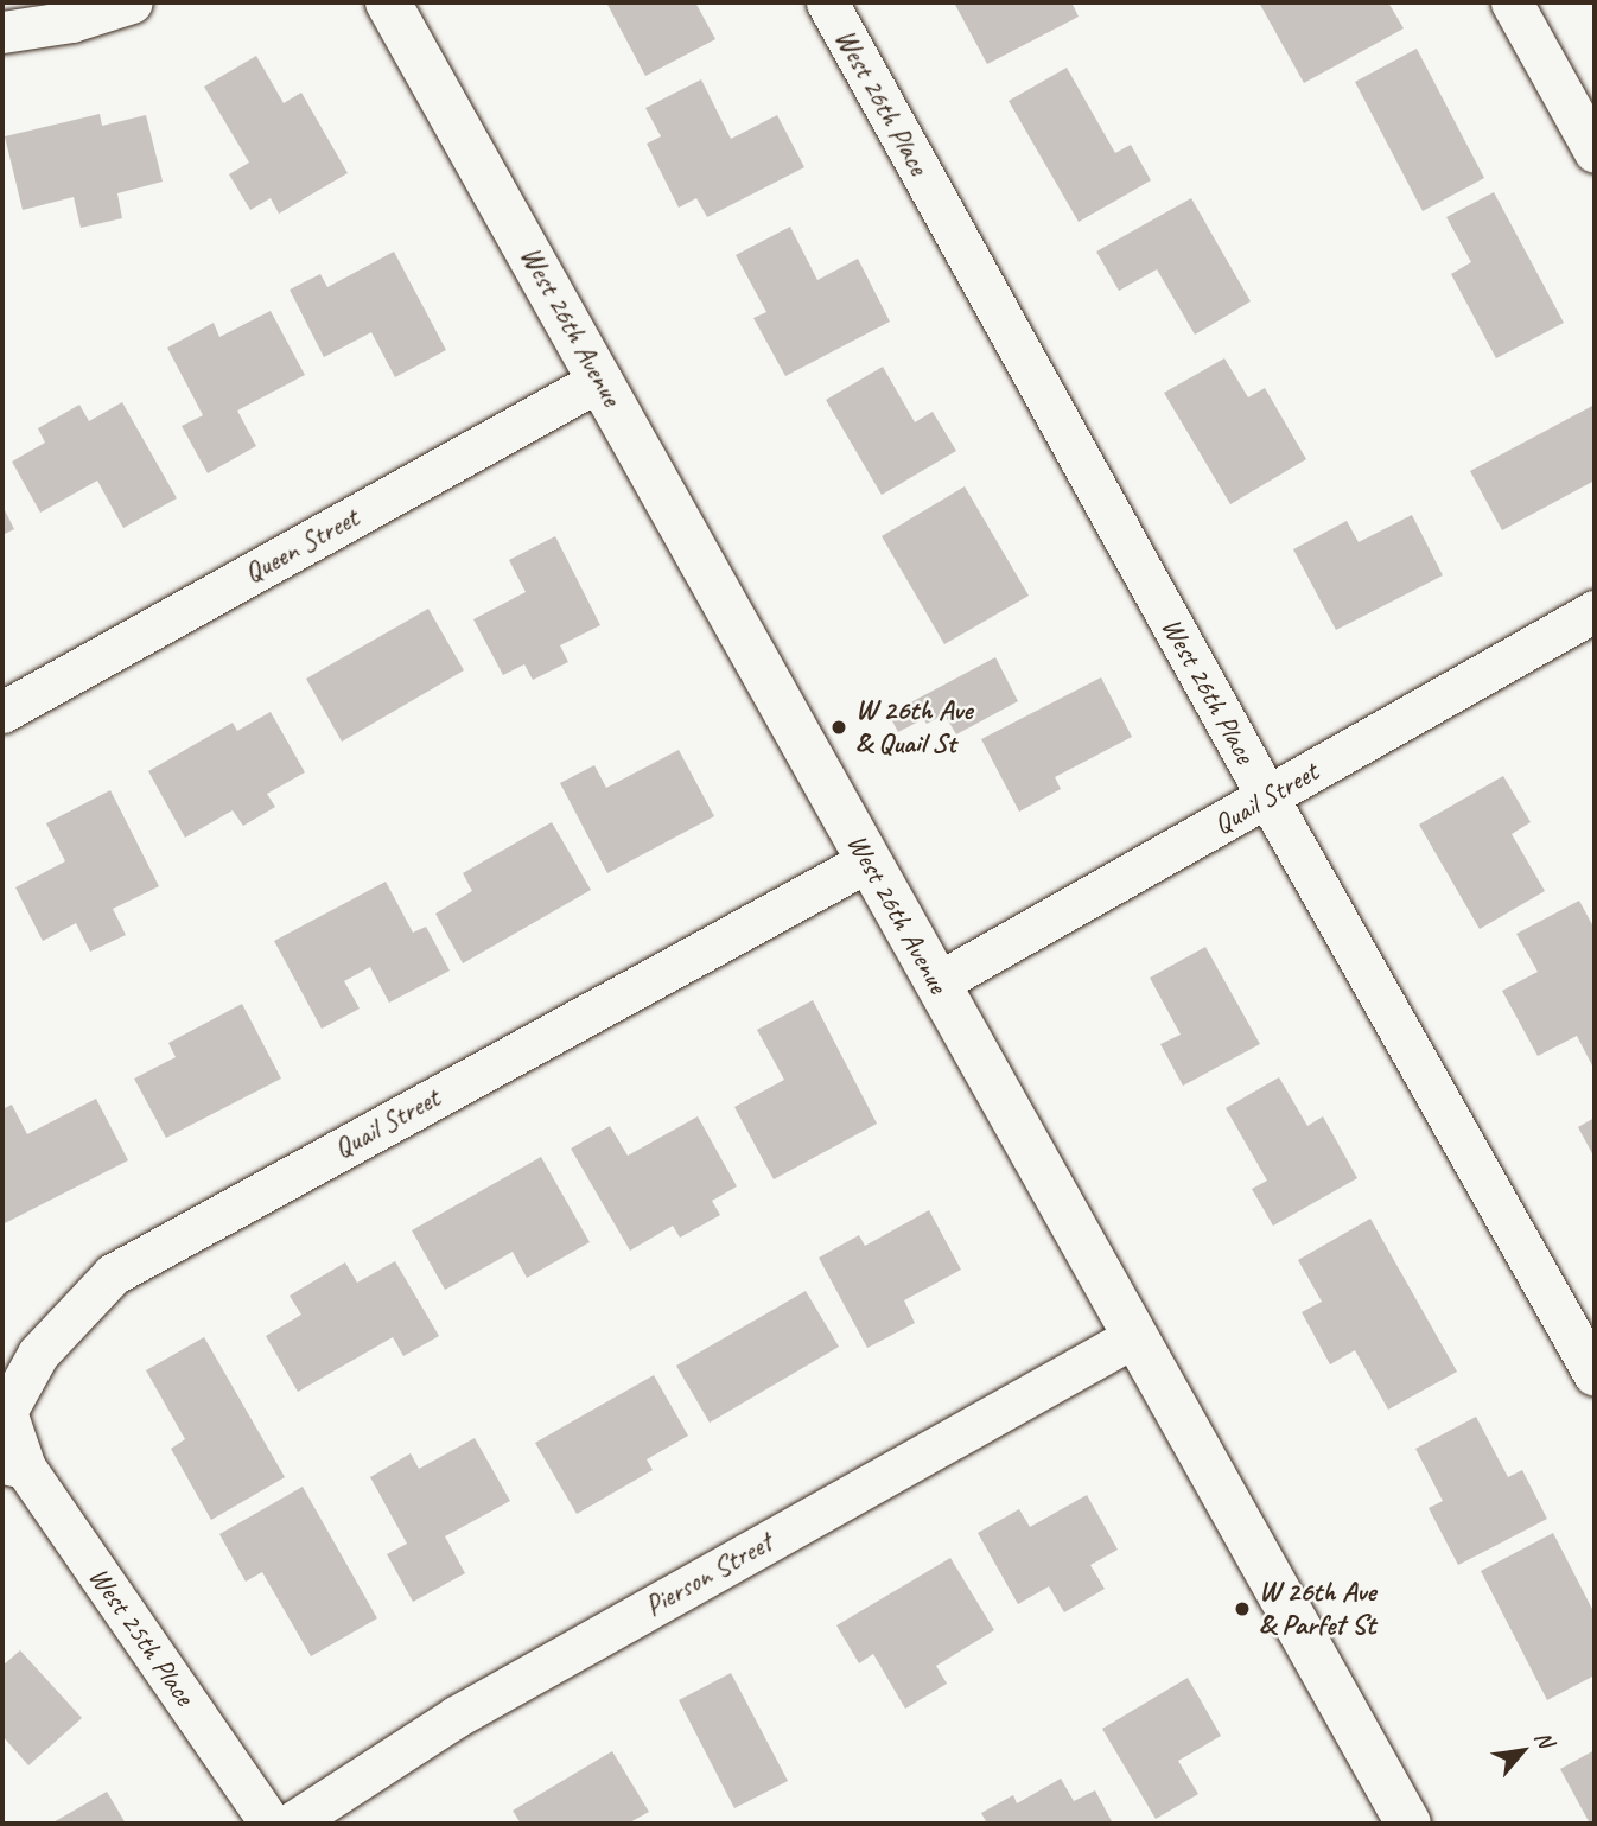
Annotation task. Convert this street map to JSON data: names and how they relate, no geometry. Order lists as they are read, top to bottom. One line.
{"streets":{"street":["West 26th Place","West 26th Avenue","Queen Street","Quail Street","Pierson Street","West 25th Place"]},"crossings":[["West 26th Place","Quail Street"],["West 26th Avenue","Queen Street"],["West 26th Avenue","Quail Street"],["West 26th Avenue","Pierson Street"],["Quail Street","West 25th Place"]],"places":["W 26th Ave & Quail St","W 26th Ave & Parfet St"],"north":"top right"}
